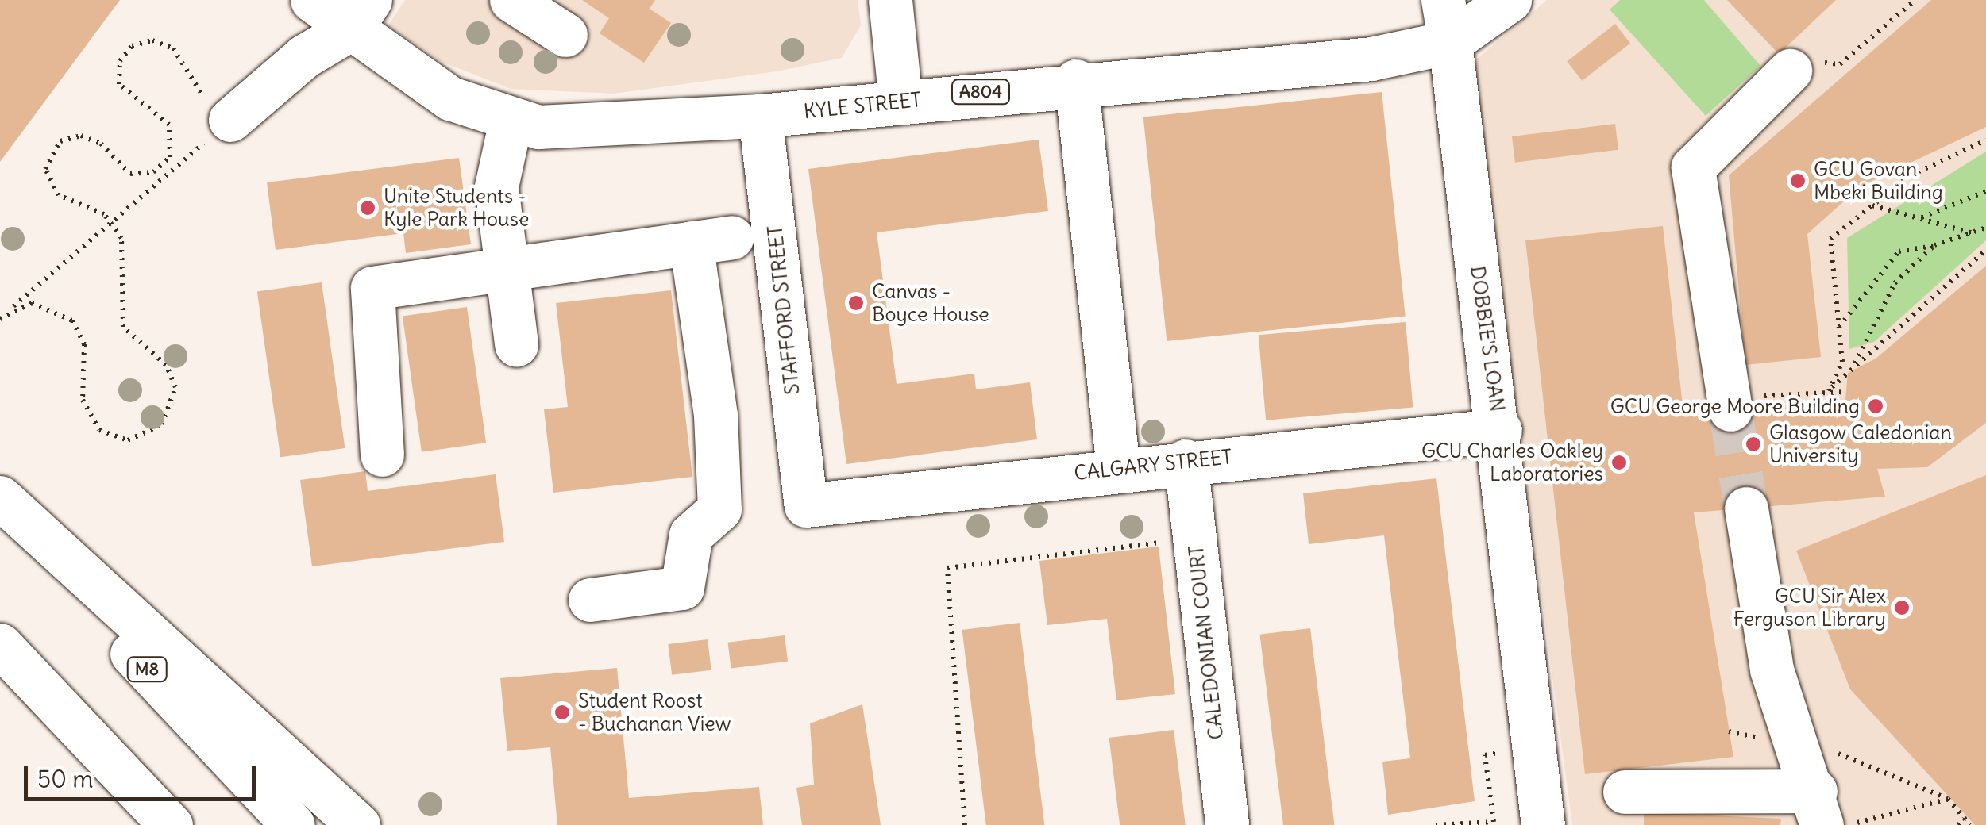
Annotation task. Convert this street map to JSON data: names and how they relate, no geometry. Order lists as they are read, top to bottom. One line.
{"streets":{"main road":["A804","KYLE STREET","STAFFORD STREET","DOBBIE'S LOAN","CALGARY STREET","CALEDONIAN COURT","M8"]},"crossings":[["A804","KYLE STREET"],["KYLE STREET","STAFFORD STREET"],["KYLE STREET","DOBBIE'S LOAN"],["STAFFORD STREET","CALGARY STREET"],["DOBBIE'S LOAN","CALGARY STREET"],["CALGARY STREET","CALEDONIAN COURT"]],"places":["GCU Govan Mbeki Building","Unite Students - Kyle Park House","Canvas - Boyce House","GCU George Moore Building","Glasgow Caledonian University","GCU Charles Oakley Laboratories","GCU Sir Alex Ferguson Library","Student Roost - Buchanan View"],"scale_bar":"50 m"}
